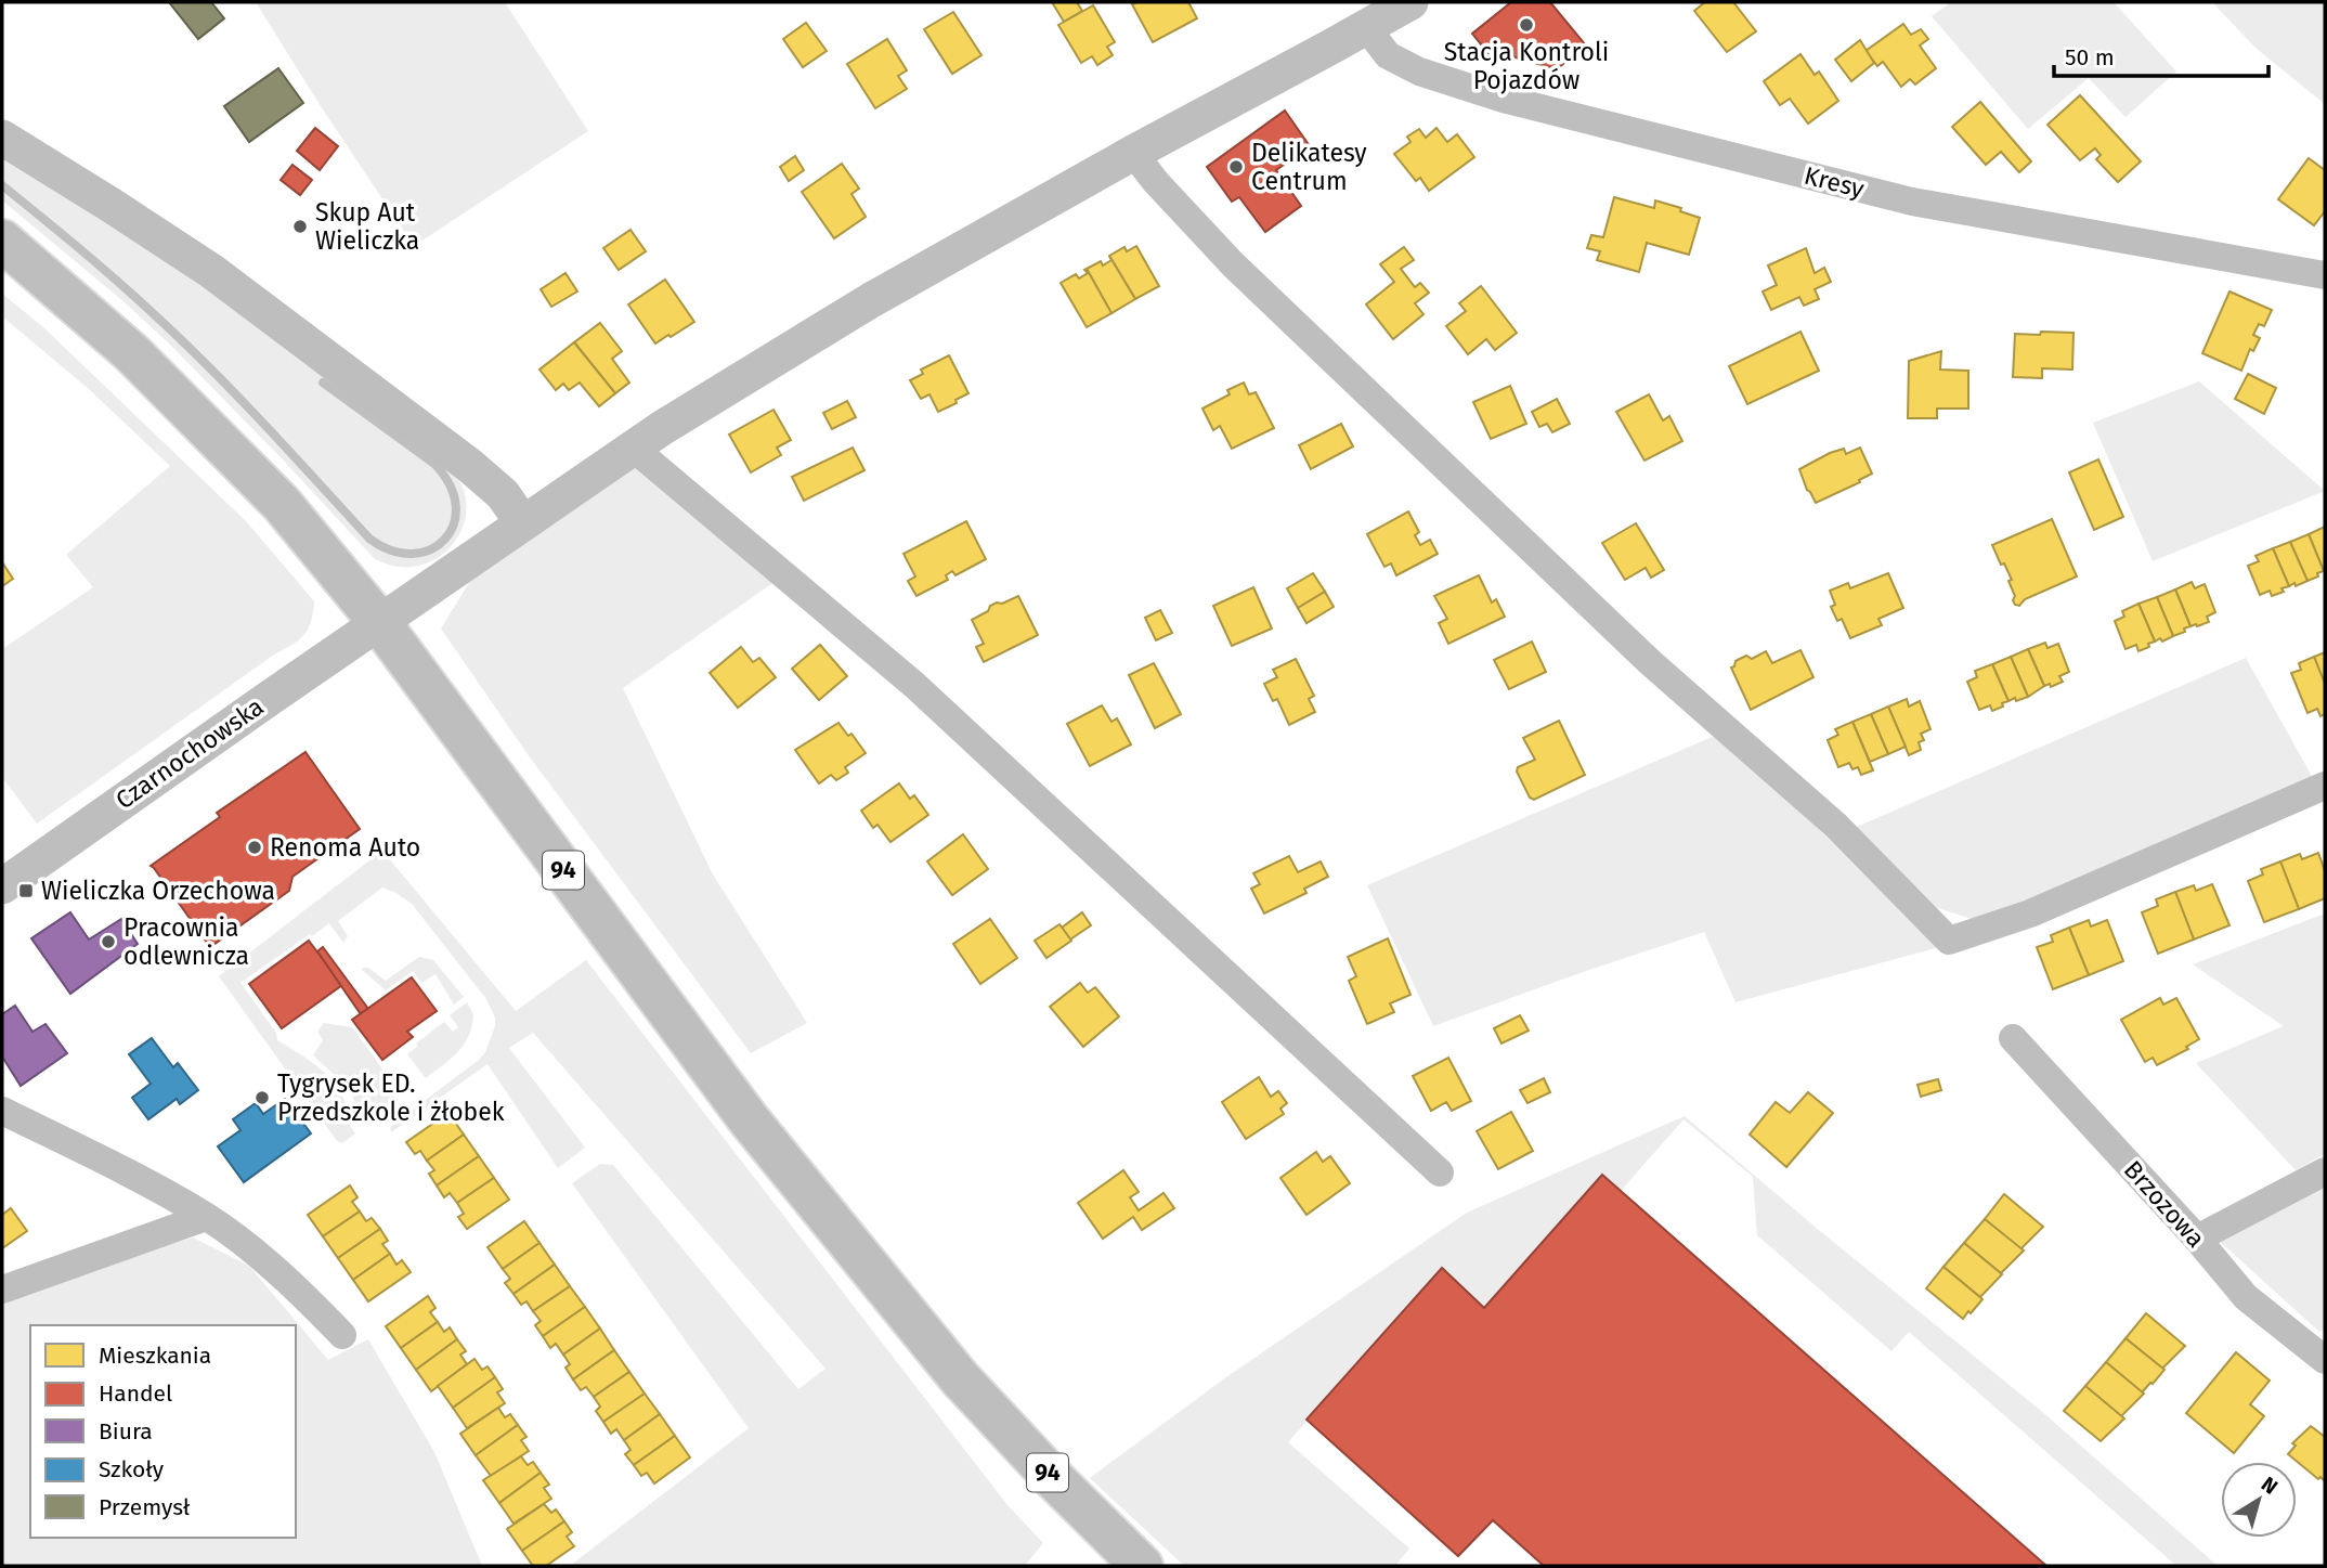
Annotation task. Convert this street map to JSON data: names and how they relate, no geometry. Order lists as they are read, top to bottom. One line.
{"streets":{"main road":["94"],"street":["Kresy","Czarnochowska","Brzozowa"]},"crossings":[["Kresy","Czarnochowska"],["Czarnochowska","94"]],"places":{"other":["Stacja Kontroli Pojazdów","Delikatesy Centrum","Skup Aut Wieliczka","Renoma Auto","Pracownia odlewnicza","Tygrysek ED. Przedszkole i żłobek"],"transit":["Wieliczka Orzechowa"]},"legend":["Mieszkania","Handel","Biura","Szkoły","Przemysł"],"scale_bar":"50 m","north":"top right"}
